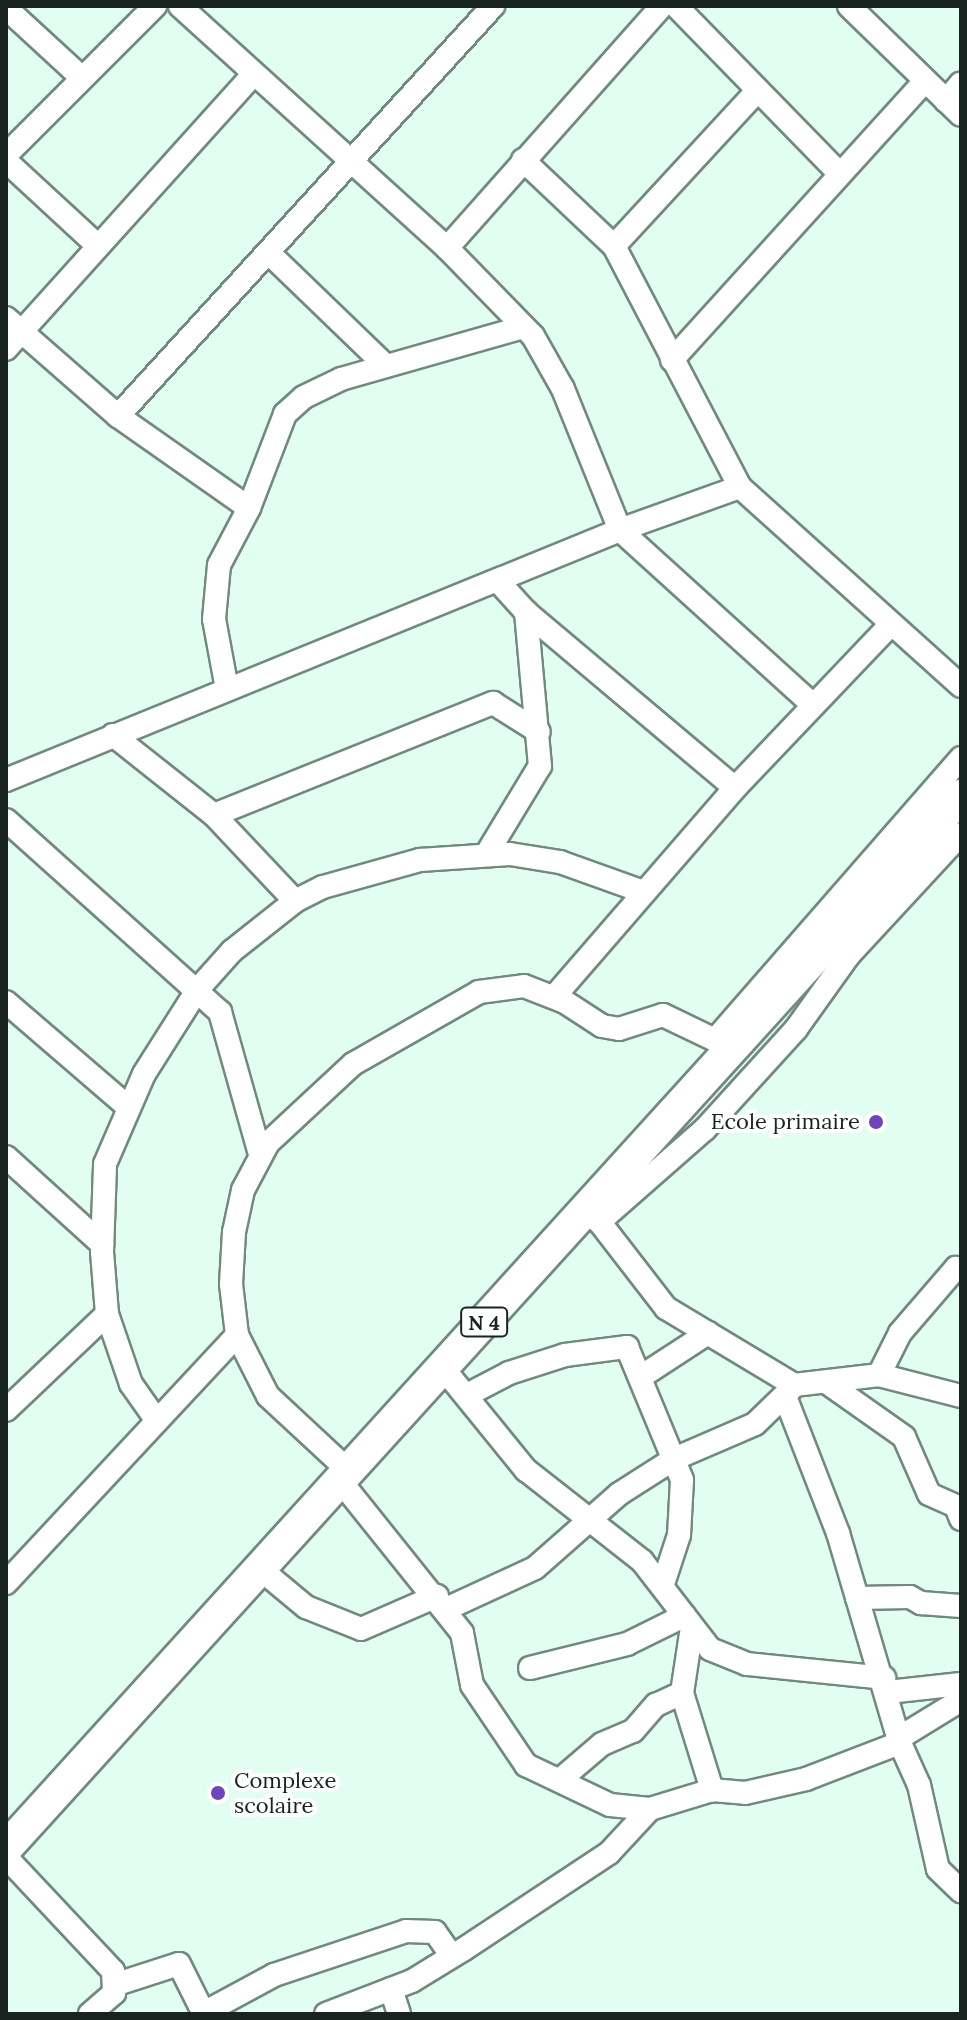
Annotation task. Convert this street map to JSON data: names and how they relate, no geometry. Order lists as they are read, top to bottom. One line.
{"streets":{"highway":["N 4"]},"places":["Ecole primaire","Complexe scolaire"]}
